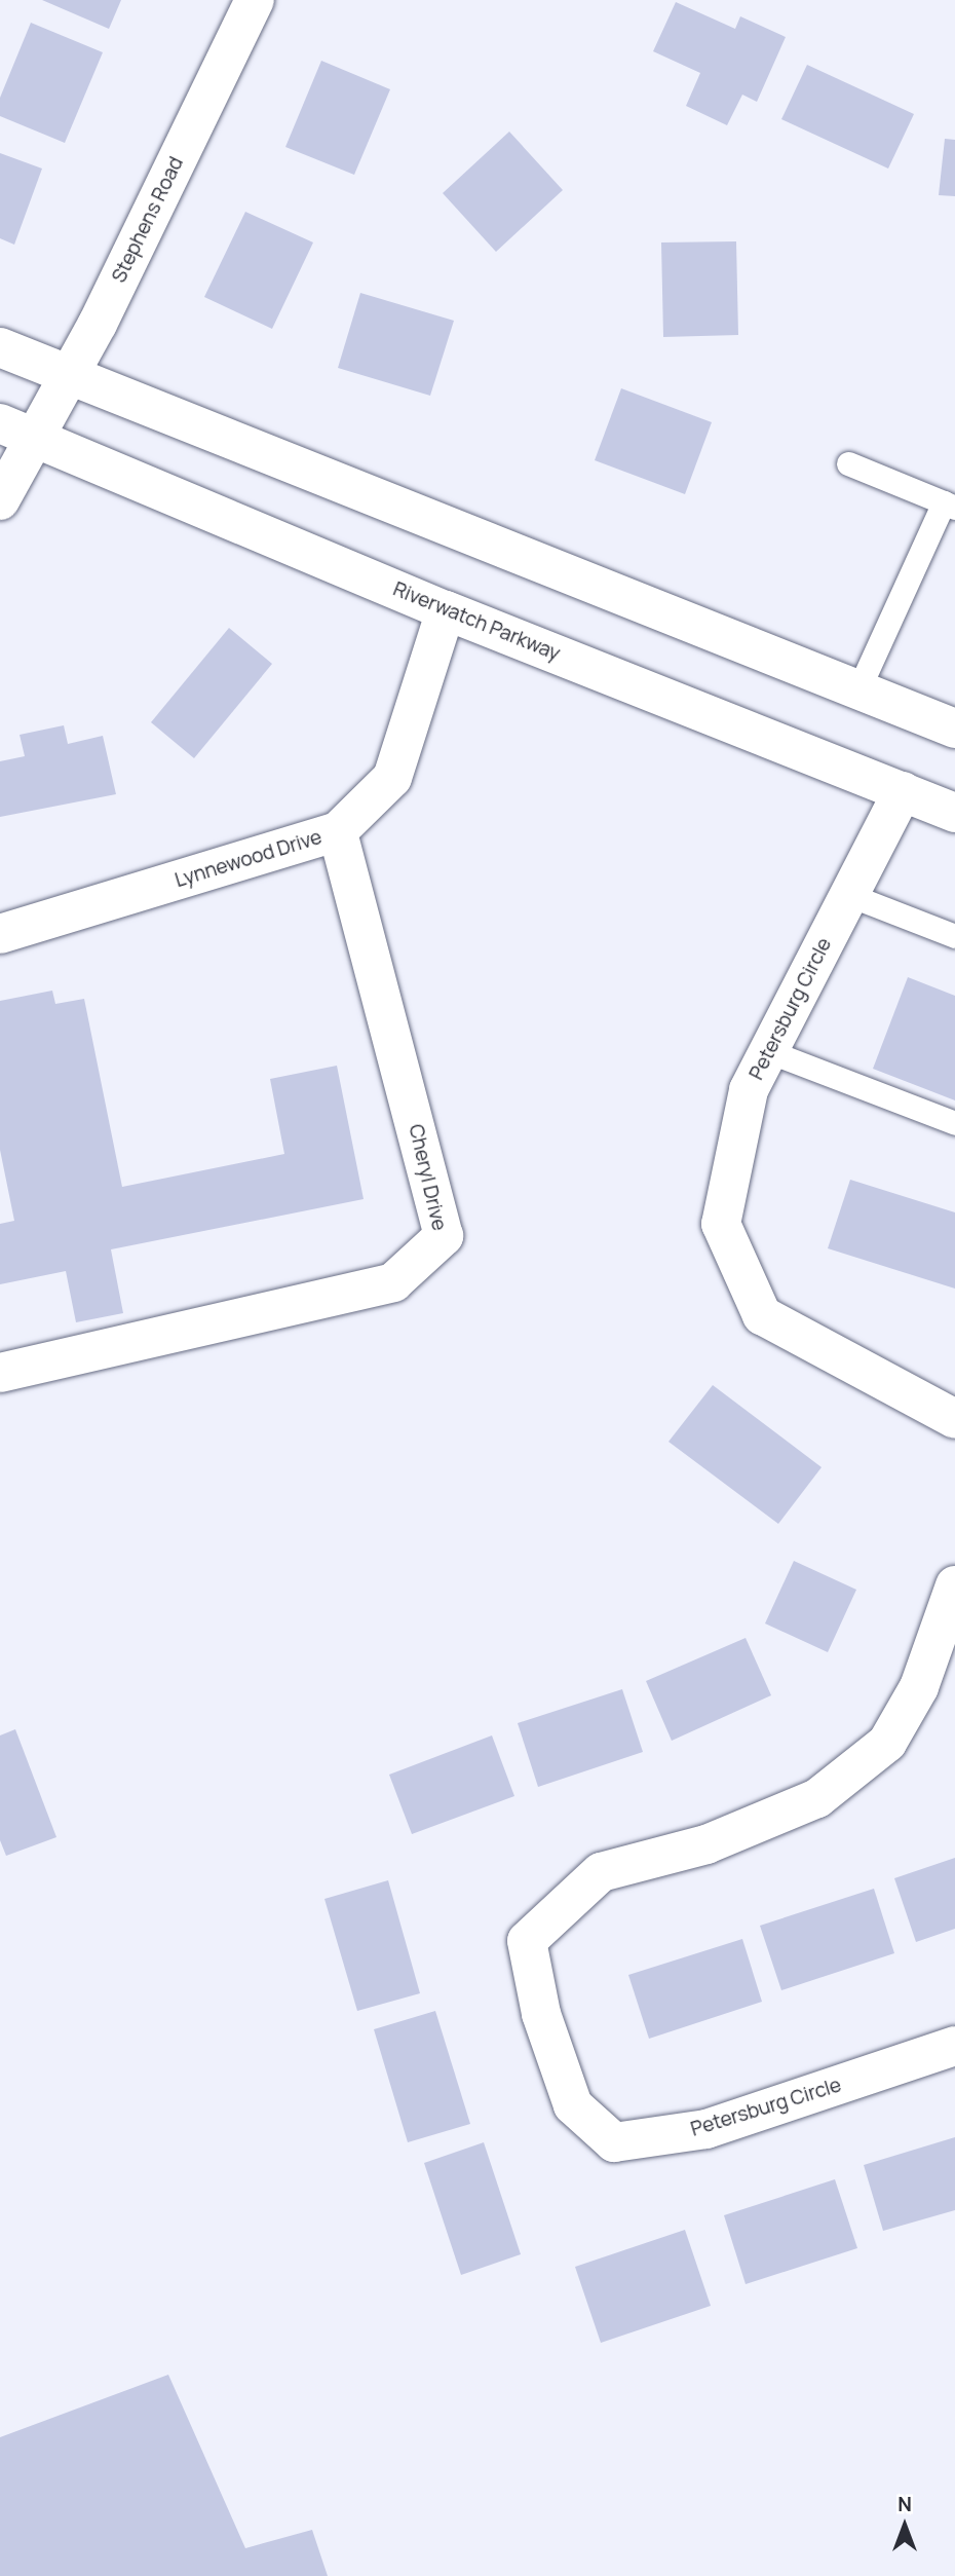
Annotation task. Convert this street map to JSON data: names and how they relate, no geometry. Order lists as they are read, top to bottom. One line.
{"streets":{"street":["Stephens Road","Riverwatch Parkway","Lynnewood Drive","Petersburg Circle","Cheryl Drive"]},"crossings":[["Stephens Road","Riverwatch Parkway"],["Riverwatch Parkway","Lynnewood Drive"],["Riverwatch Parkway","Petersburg Circle"],["Lynnewood Drive","Cheryl Drive"]],"north":"top"}
